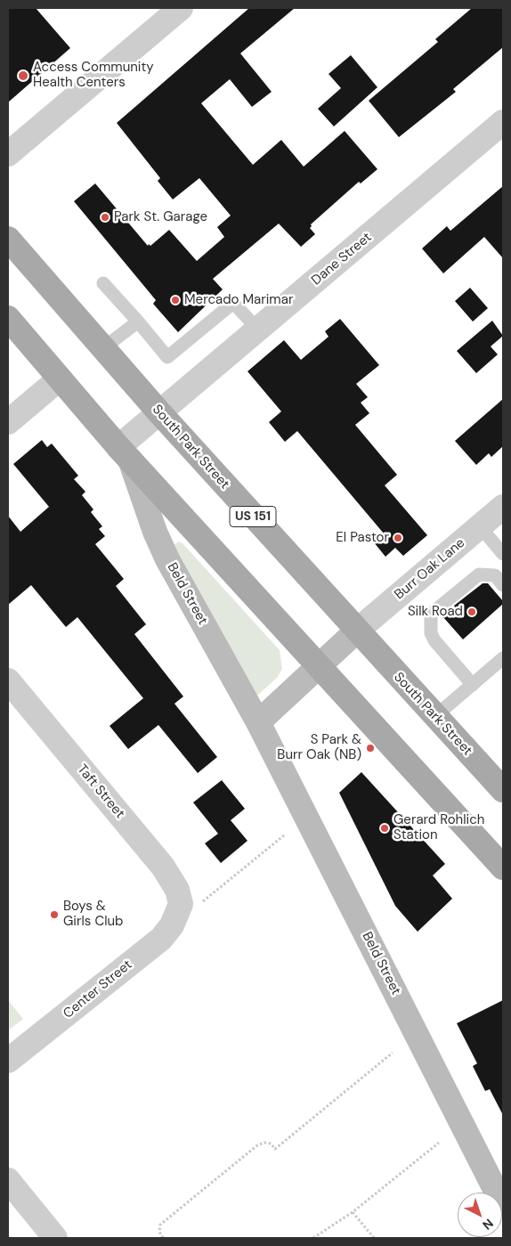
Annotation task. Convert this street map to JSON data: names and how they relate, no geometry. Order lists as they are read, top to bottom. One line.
{"streets":{"main road":["South Park Street","US 151"],"street":["Dane Street","Burr Oak Lane","Beld Street","Taft Street","Center Street"]},"crossings":[["Dane Street","South Park Street"],["Dane Street","Beld Street"],["South Park Street","Burr Oak Lane"],["Taft Street","Center Street"]],"places":["Access Community Health Centers","Park St. Garage","Mercado Marimar","El Pastor","Silk Road","S Park & Burr Oak (NB)","Gerard Rohlich Station","Boys & Girls Club"],"north":"bottom right"}
